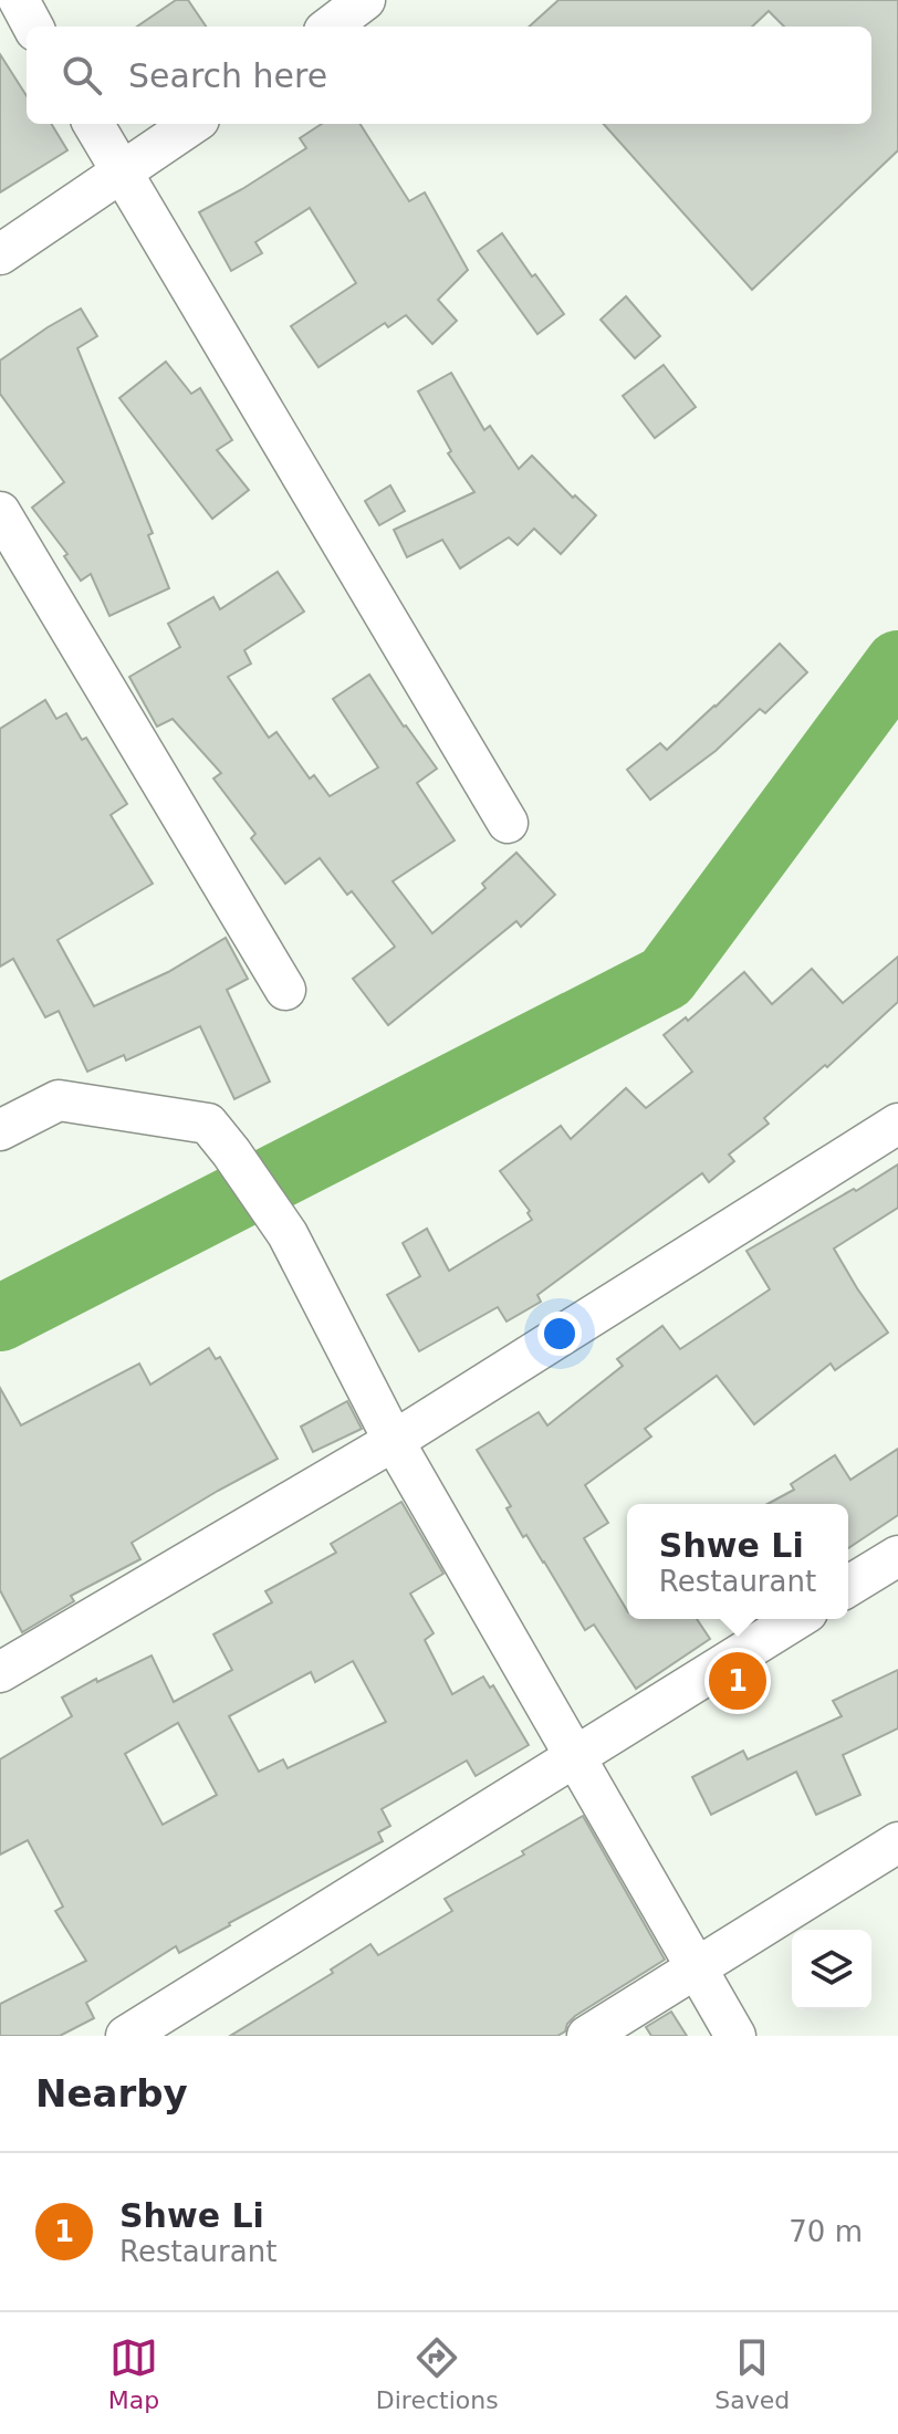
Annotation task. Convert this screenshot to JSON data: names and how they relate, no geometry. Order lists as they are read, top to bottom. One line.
{"page":{"search":"Search here","popup":["Shwe Li","Restaurant"],"pins":"1","heading":"Nearby","list":[{"mark":"1","name":"Shwe Li","note":"Restaurant","value":"70 m"}],"nav":["Map","Directions","Saved"]}}
